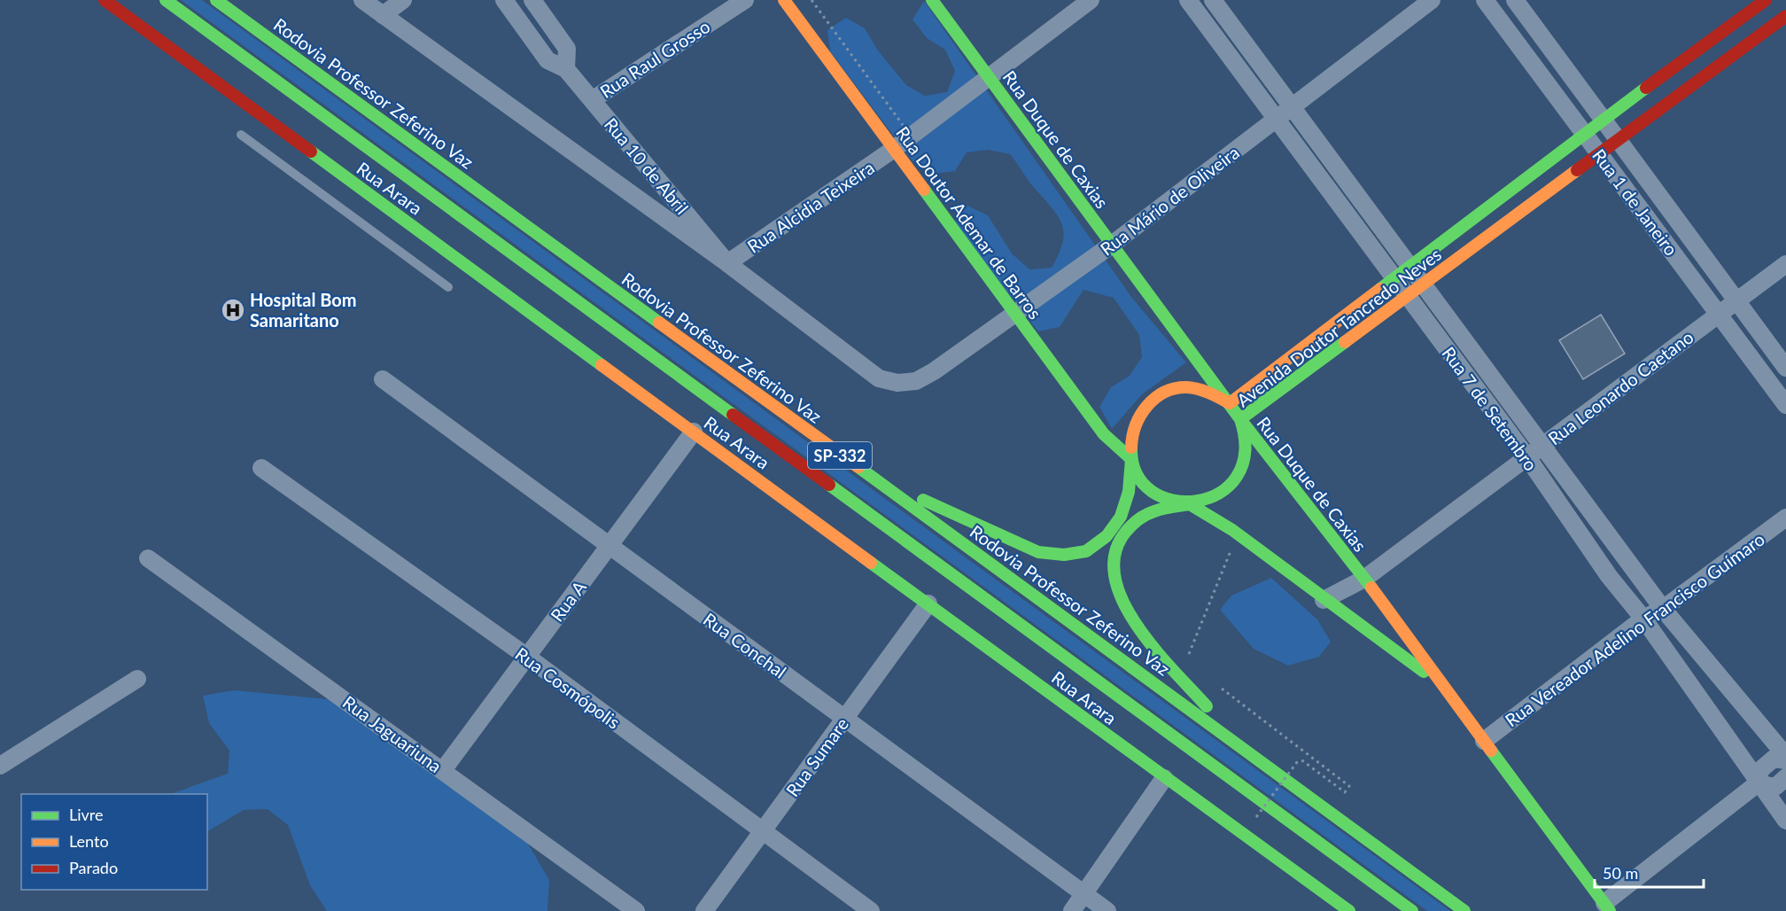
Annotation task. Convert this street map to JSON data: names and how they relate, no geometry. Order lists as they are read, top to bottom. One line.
{"streets":{"main road":["Rodovia Professor Zeferino Vaz","Rua Duque de Caxias","Rua Arara","Rua Doutor Ademar de Barros","Avenida Doutor Tancredo Neves","SP-332"],"street":["Rua Raul Grosso","Rua 10 de Abril","Rua Mário de Oliveira","Rua 1 de Janeiro","Rua Alcidia Teixeira","Rua Leonardo Caetano","Rua 7 de Setembro","Rua A","Rua Vereador Adelino Francisco Guímaro","Rua Conchal","Rua Cosmópolis","Rua Jaguariuna","Rua Sumare"]},"crossings":[["Rua Raul Grosso","Rua 10 de Abril"],["Rua Duque de Caxias","Rua Mário de Oliveira"],["Rua Duque de Caxias","Rua Alcidia Teixeira"],["Rua Duque de Caxias","Rua Doutor Ademar de Barros"],["Rua Duque de Caxias","Avenida Doutor Tancredo Neves"],["Rua Duque de Caxias","Rua Leonardo Caetano"],["Rua Duque de Caxias","Rua Vereador Adelino Francisco Guímaro"],["Rua 10 de Abril","Rua Mário de Oliveira"],["Rua 10 de Abril","Rua Alcidia Teixeira"],["Rua Arara","Rua A"],["Rua Arara","Rua Sumare"],["Rua Mário de Oliveira","Rua Alcidia Teixeira"],["Rua Mário de Oliveira","Rua Doutor Ademar de Barros"],["Rua Mário de Oliveira","Rua 7 de Setembro"],["Rua 1 de Janeiro","Avenida Doutor Tancredo Neves"],["Rua 1 de Janeiro","Rua Leonardo Caetano"],["Rua Alcidia Teixeira","Rua Doutor Ademar de Barros"],["Rua Doutor Ademar de Barros","Avenida Doutor Tancredo Neves"],["Avenida Doutor Tancredo Neves","Rua 7 de Setembro"],["Rua Leonardo Caetano","Rua 7 de Setembro"],["Rua 7 de Setembro","Rua Vereador Adelino Francisco Guímaro"],["Rua A","Rua Conchal"],["Rua A","Rua Cosmópolis"],["Rua A","Rua Jaguariuna"],["Rua Conchal","Rua Sumare"],["Rua Cosmópolis","Rua Sumare"]],"places":{"hospital":["Hospital Bom Samaritano"]},"legend":["Livre","Lento","Parado"],"scale_bar":"50 m"}
